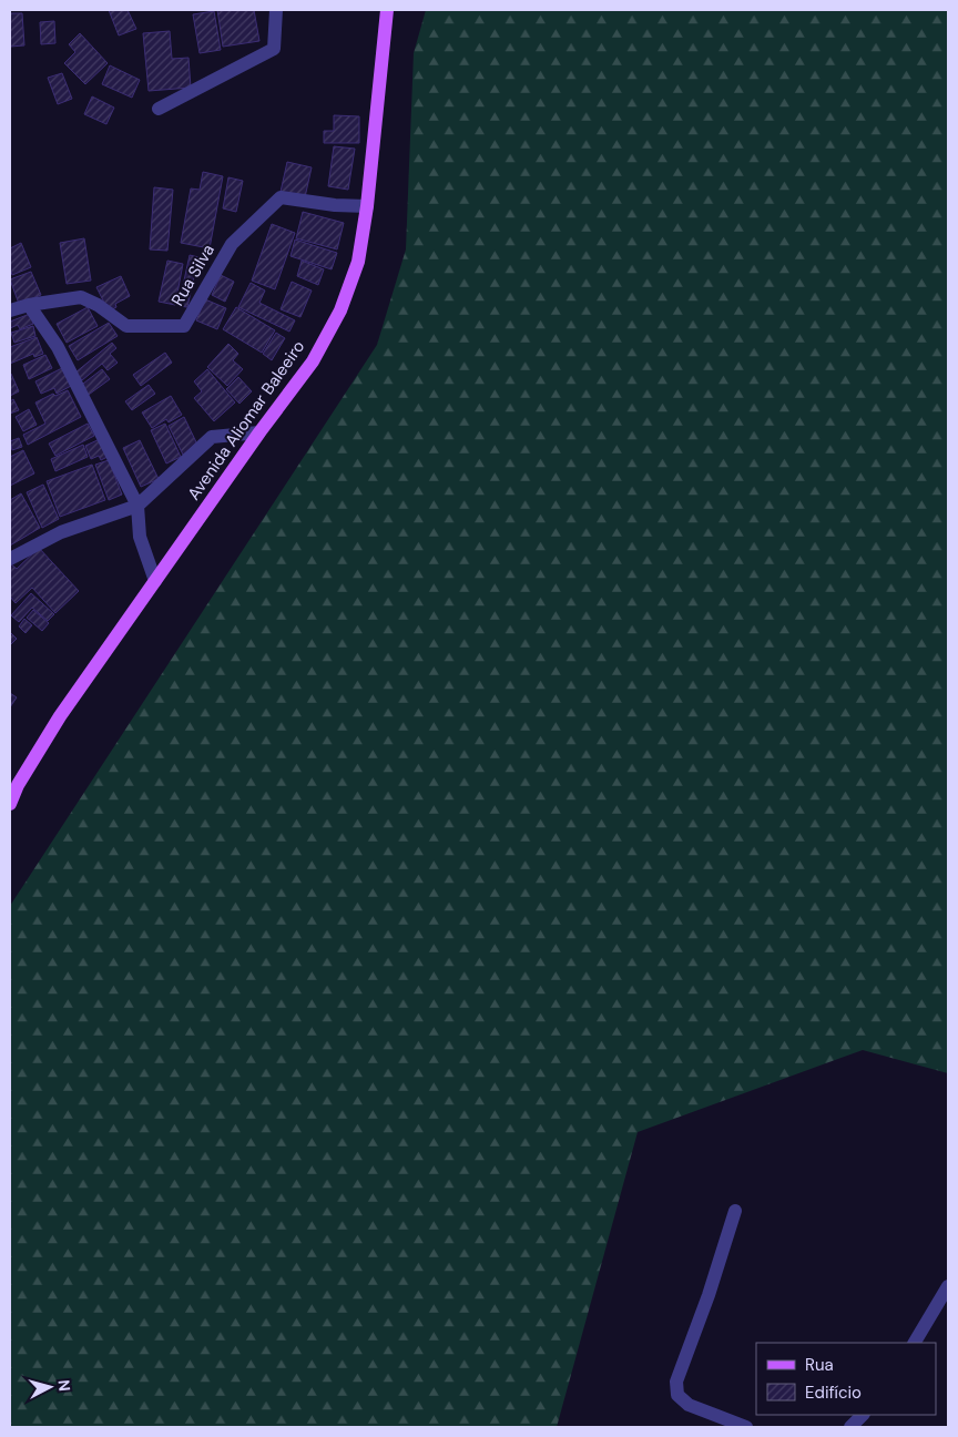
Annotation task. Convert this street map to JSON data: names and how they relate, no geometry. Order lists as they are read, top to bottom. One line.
{"streets":{"main road":["Avenida Aliomar Baleeiro"],"street":["Rua Silva"]},"crossings":[["Rua Silva","Avenida Aliomar Baleeiro"]],"legend":["Rua","Edifício"],"north":"right"}
